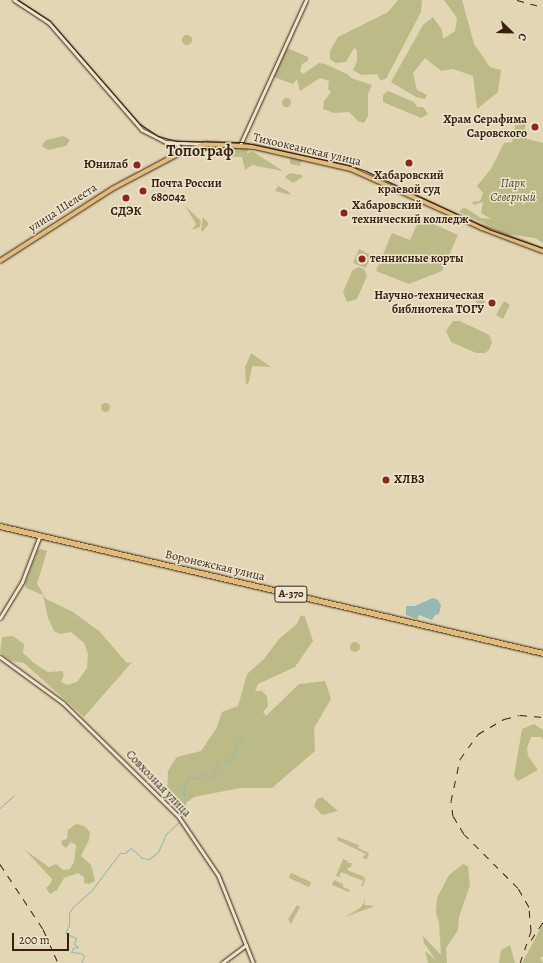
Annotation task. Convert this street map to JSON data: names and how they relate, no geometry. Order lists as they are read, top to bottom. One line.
{"streets":{"highway":["Воронежская улица","А-370"],"main road":["Тихоокеанская улица","улица Шелеста","Совхозная улица"]},"crossings":[["Тихоокеанская улица","улица Шелеста"]],"districts":["Топограф"],"parks":["Парк Северный"],"places":["Храм Серафима Саровского","Хабаровский краевой суд","Юнилаб","Почта России 680042","СДЭК","Хабаровский технический колледж","теннисные корты","Научно-техническая библиотека ТОГУ","ХЛВЗ"],"scale_bar":"200 m","north":"bottom right"}
